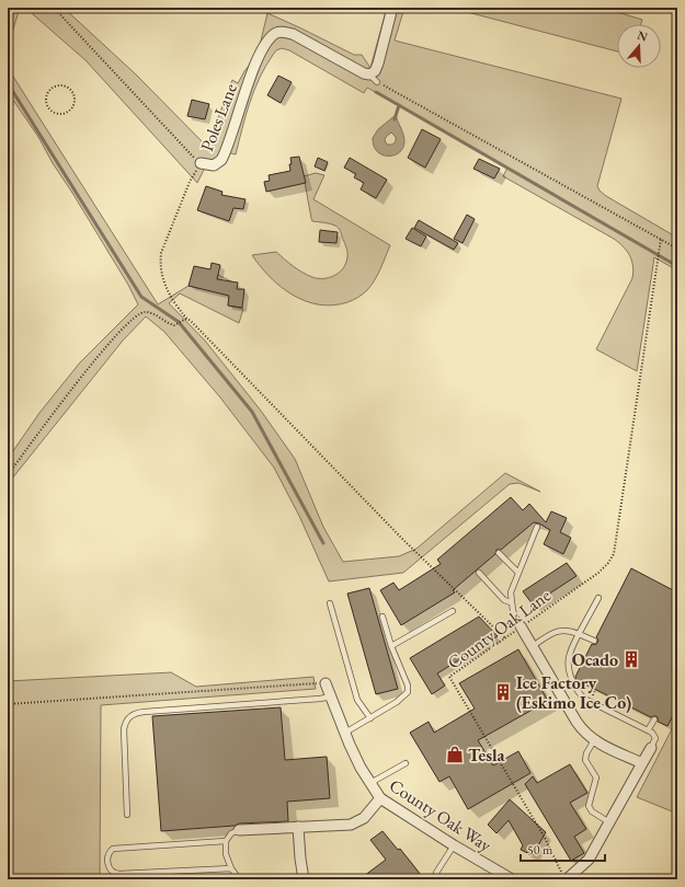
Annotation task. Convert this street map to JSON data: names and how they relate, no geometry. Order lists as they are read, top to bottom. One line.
{"streets":{"street":["Poles Lane","County Oak Way"],"path":["County Oak Lane"]},"places":{"building":["Ocado","Ice Factory (Eskimo Ice Co)"],"shop":["Tesla"]},"scale_bar":"50 m","north":"top"}
